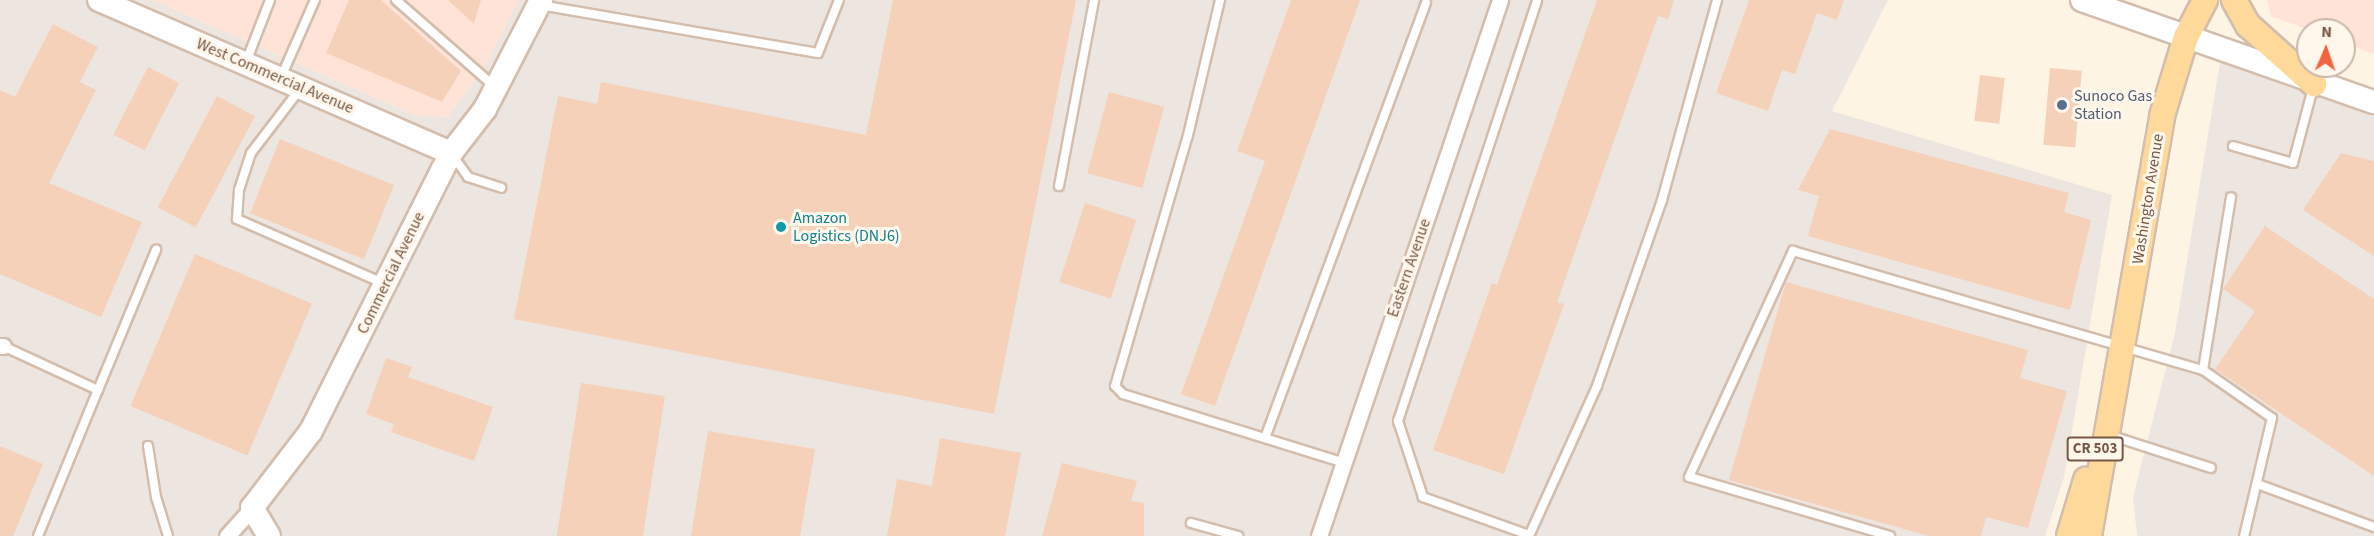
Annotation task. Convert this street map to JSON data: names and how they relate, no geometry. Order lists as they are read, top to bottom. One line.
{"streets":{"main road":["Washington Avenue","CR 503"],"street":["West Commercial Avenue","Eastern Avenue","Commercial Avenue"]},"crossings":[["West Commercial Avenue","Commercial Avenue"],["Washington Avenue","CR 503"]],"places":["Sunoco Gas Station","Amazon Logistics (DNJ6)"],"north":"top"}
